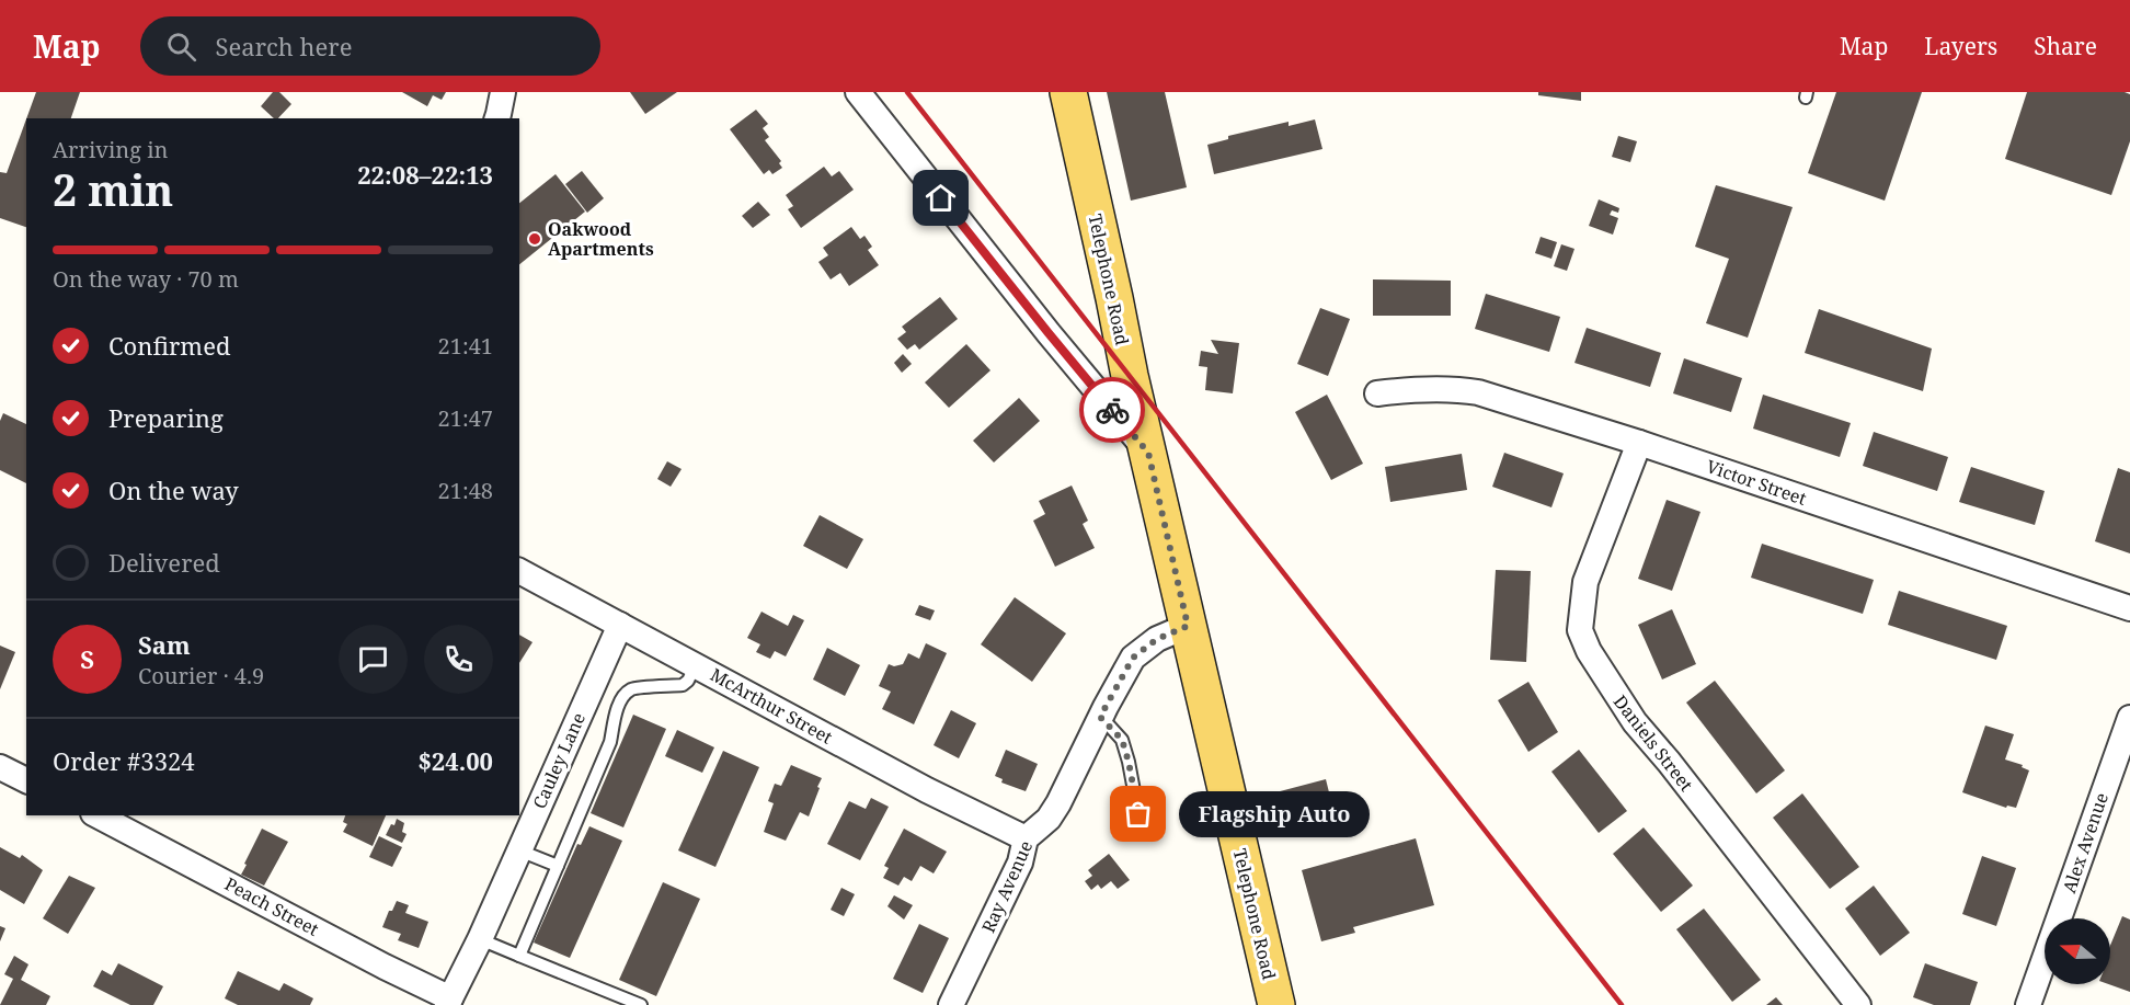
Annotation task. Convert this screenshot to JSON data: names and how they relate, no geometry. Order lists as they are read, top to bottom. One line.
{"streets":{"main road":["Telephone Road"],"street":["Victor Street","McArthur Street","Daniels Street","Cauley Lane","Alex Avenue","Ray Avenue","Peach Street"]},"crossings":[["Telephone Road","Ray Avenue"],["Victor Street","Daniels Street"],["McArthur Street","Cauley Lane"],["McArthur Street","Ray Avenue"],["Cauley Lane","Peach Street"]],"places":["Oakwood Apartments","Flagship Auto"],"north":"left","page":{"header":"Map","search":"Search here","nav":["Map","Layers","Share"],"heading":["2 min","Arriving in","22:08–22:13"],"panel":["Sam","Courier · 4.9","Order #3324","$24.00"],"bar":"On the way · 70 m","list":[["Confirmed","21:41"],["Preparing","21:47"],["On the way","21:48"],"Delivered"],"round":"S","bubble":"Flagship Auto"}}
